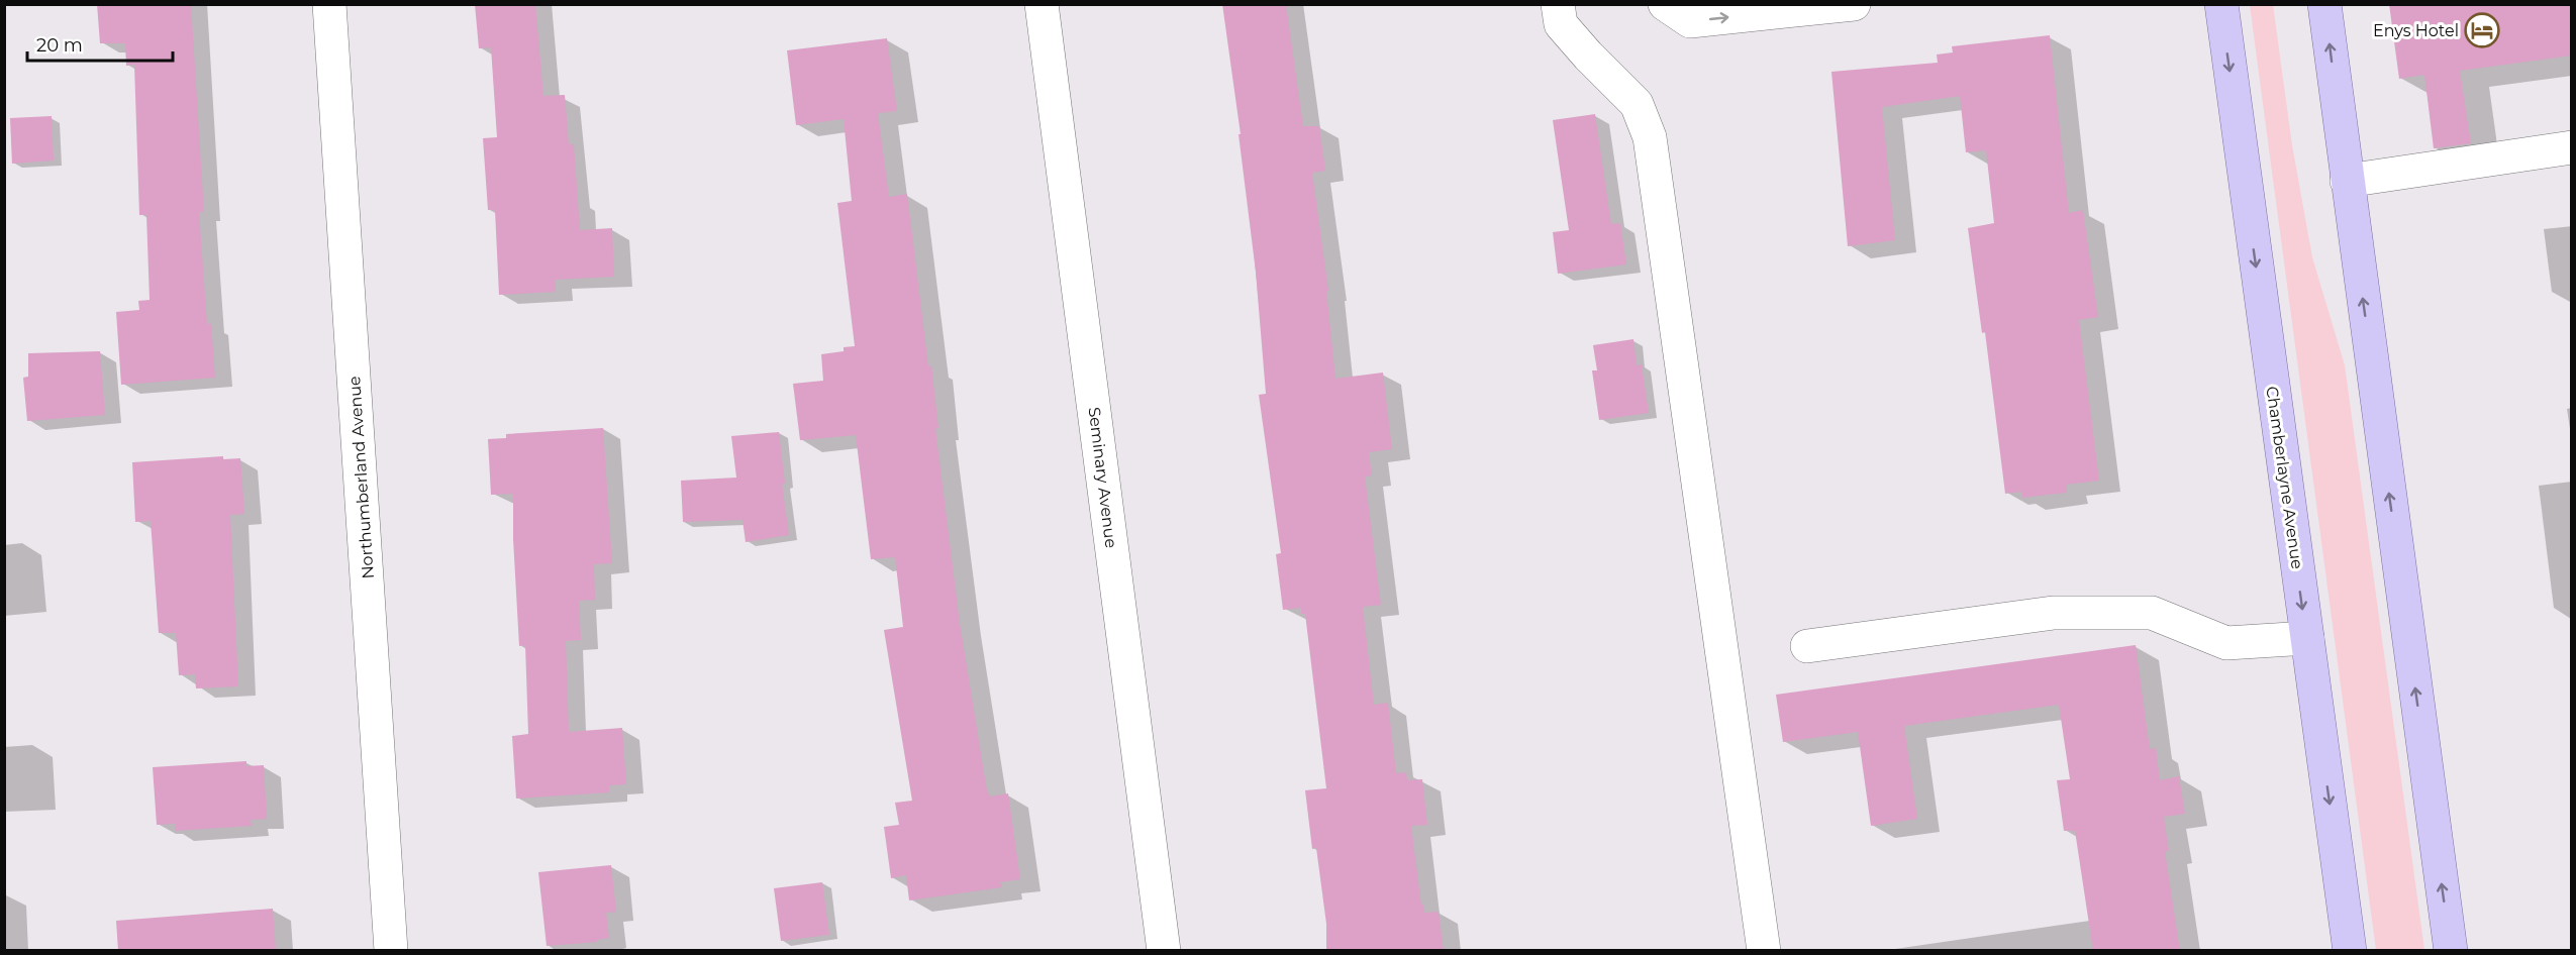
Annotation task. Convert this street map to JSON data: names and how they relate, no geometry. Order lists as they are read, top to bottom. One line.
{"streets":{"main road":["Chamberlayne Avenue"],"street":["Northumberland Avenue","Seminary Avenue"]},"places":{"hotel":["Enys Hotel"]},"scale_bar":"20 m"}
